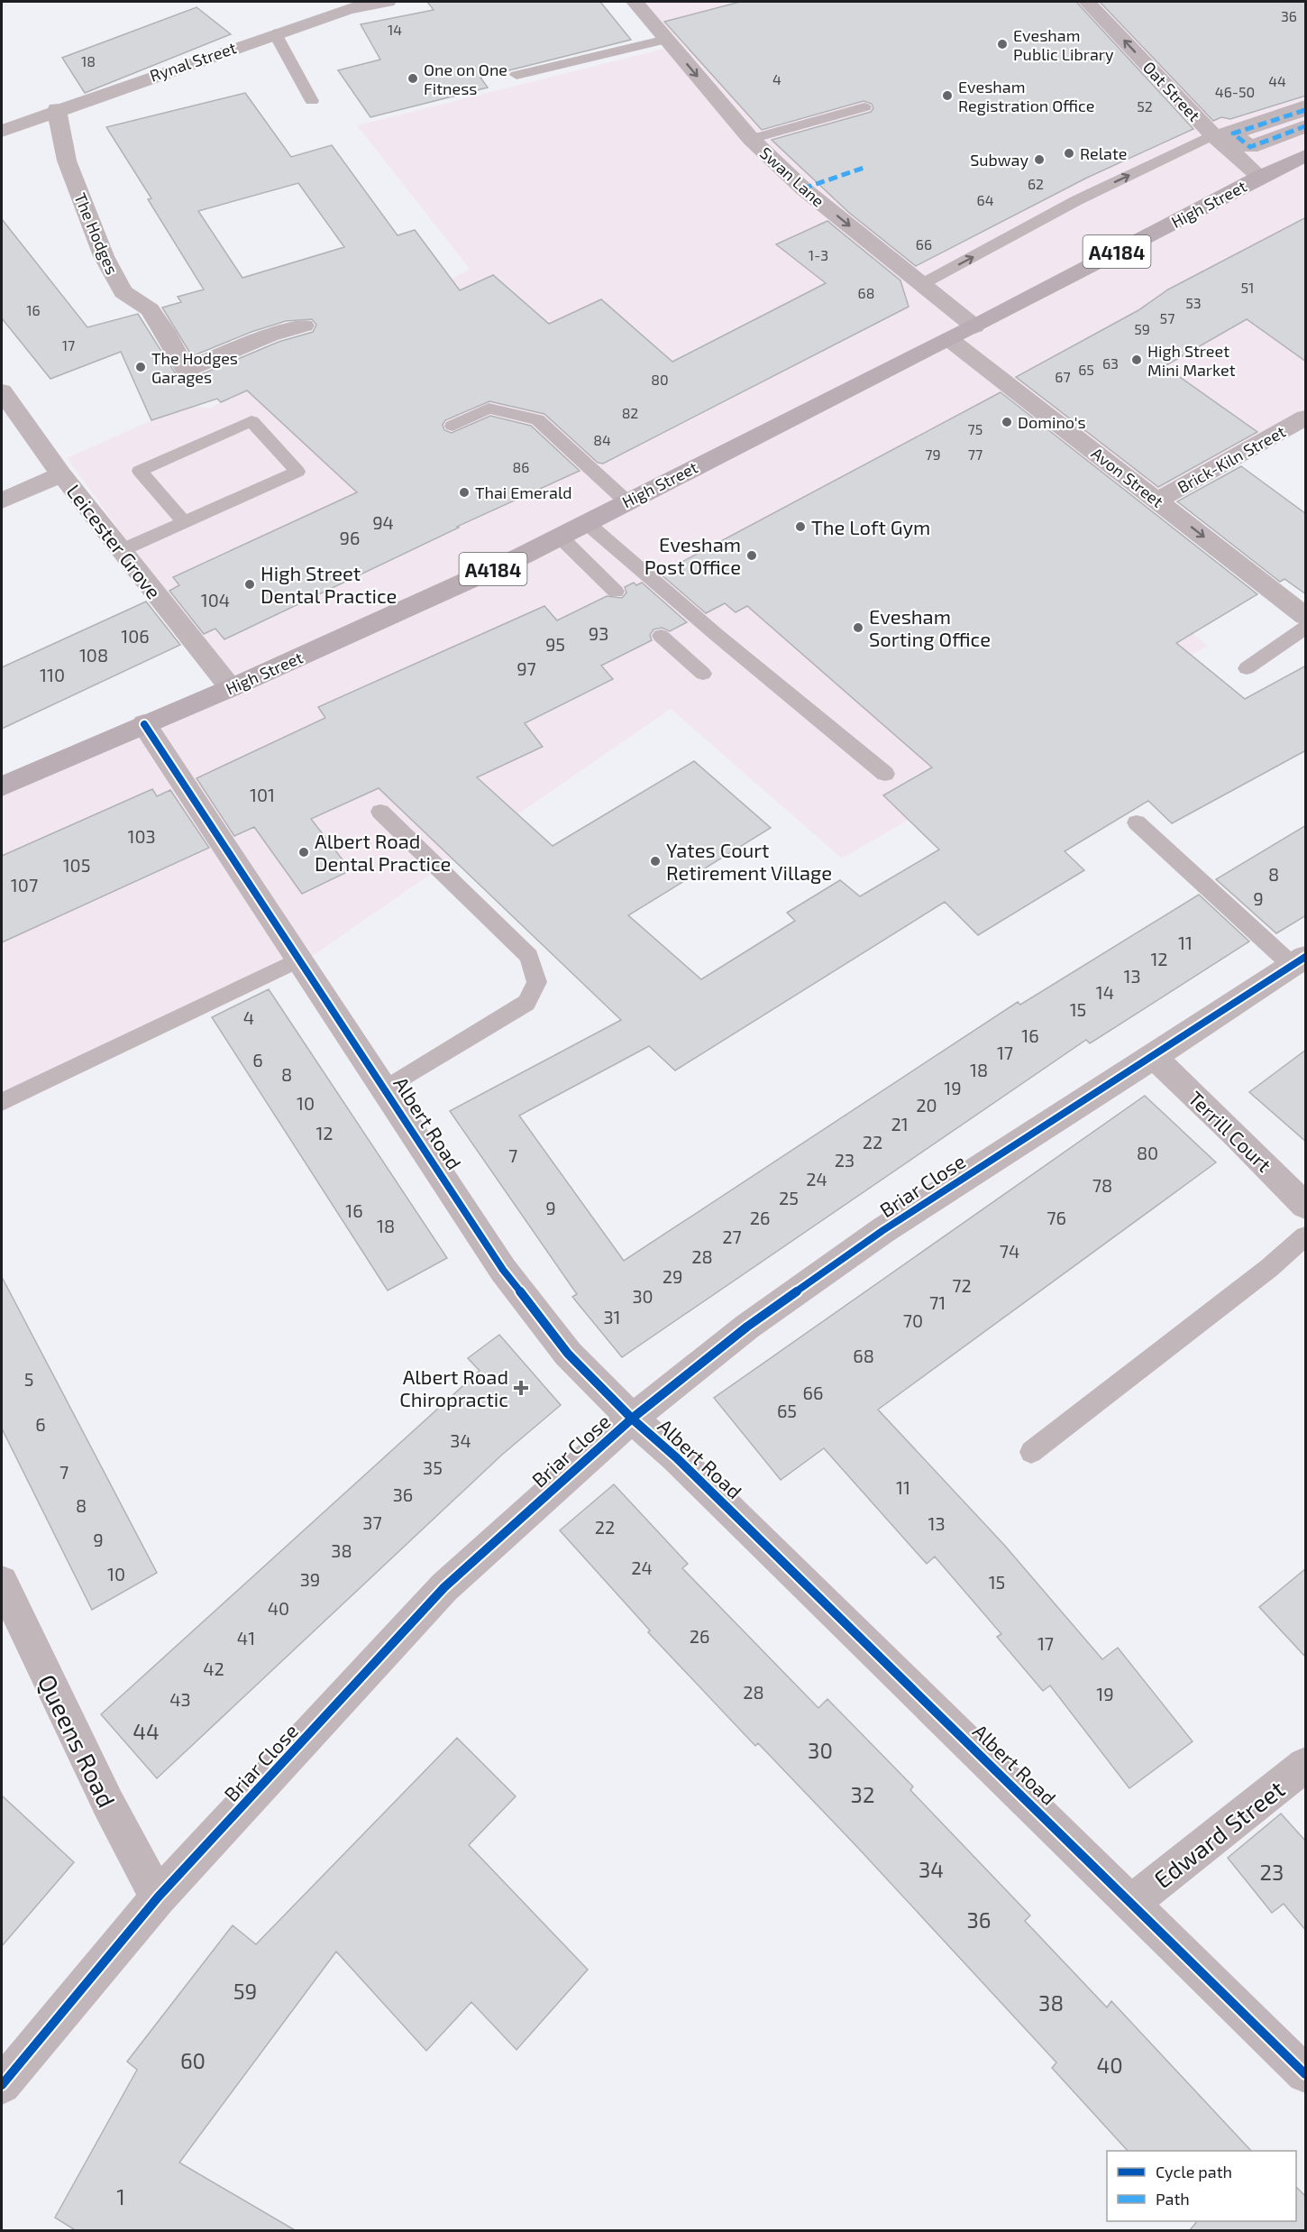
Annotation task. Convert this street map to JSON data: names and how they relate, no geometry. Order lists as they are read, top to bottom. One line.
{"streets":{"main road":["High Street","A4184"],"street":["Rynal Street","Oat Street","Swan Lane","The Hodges","Brick-Kiln Street","Avon Street","Leicester Grove","Albert Road","Terrill Court","Briar Close","Queens Road","Edward Street"]},"crossings":[["Rynal Street","The Hodges"],["Oat Street","High Street"],["Swan Lane","High Street"],["High Street","Avon Street"],["High Street","Leicester Grove"],["High Street","Albert Road"],["Brick-Kiln Street","Avon Street"],["Albert Road","Briar Close"],["Albert Road","Edward Street"],["Terrill Court","Briar Close"],["Briar Close","Queens Road"]],"one_way":["Oat Street","Swan Lane","Avon Street"],"places":{"other":["Evesham Public Library","One on One Fitness","Evesham Registration Office","Relate","Subway","High Street Mini Market","The Hodges Garages","Domino's","Thai Emerald","The Loft Gym","Evesham Post Office","High Street Dental Practice","Evesham Sorting Office","Albert Road Dental Practice","Yates Court Retirement Village"],"health":["Albert Road Chiropractic"]},"house_numbers":["36","14","18","4","44","46-50","52","62","64","66","1-3","51","68","53","16","57","59","17","63","65","67","80","82","75","84","79","77","86","94","96","104","93","106","95","108","97","110","101","103","105","8","107","9","11","12","13","14","15","4","16","17","6","18","8","19","10","20","21","12","22","80","7","23","24","78","25","9","16","26","76","18","27","74","28","29","72","30","71","31","70","68","5","66","65","6","34","35","7","11","36","8","37","13","22","9","38","24","10","39","15","40","26","41","17","42","28","19","43","44","30","32","34","23","36","59","38","60","40","1"],"legend":["Cycle path","Path"]}
